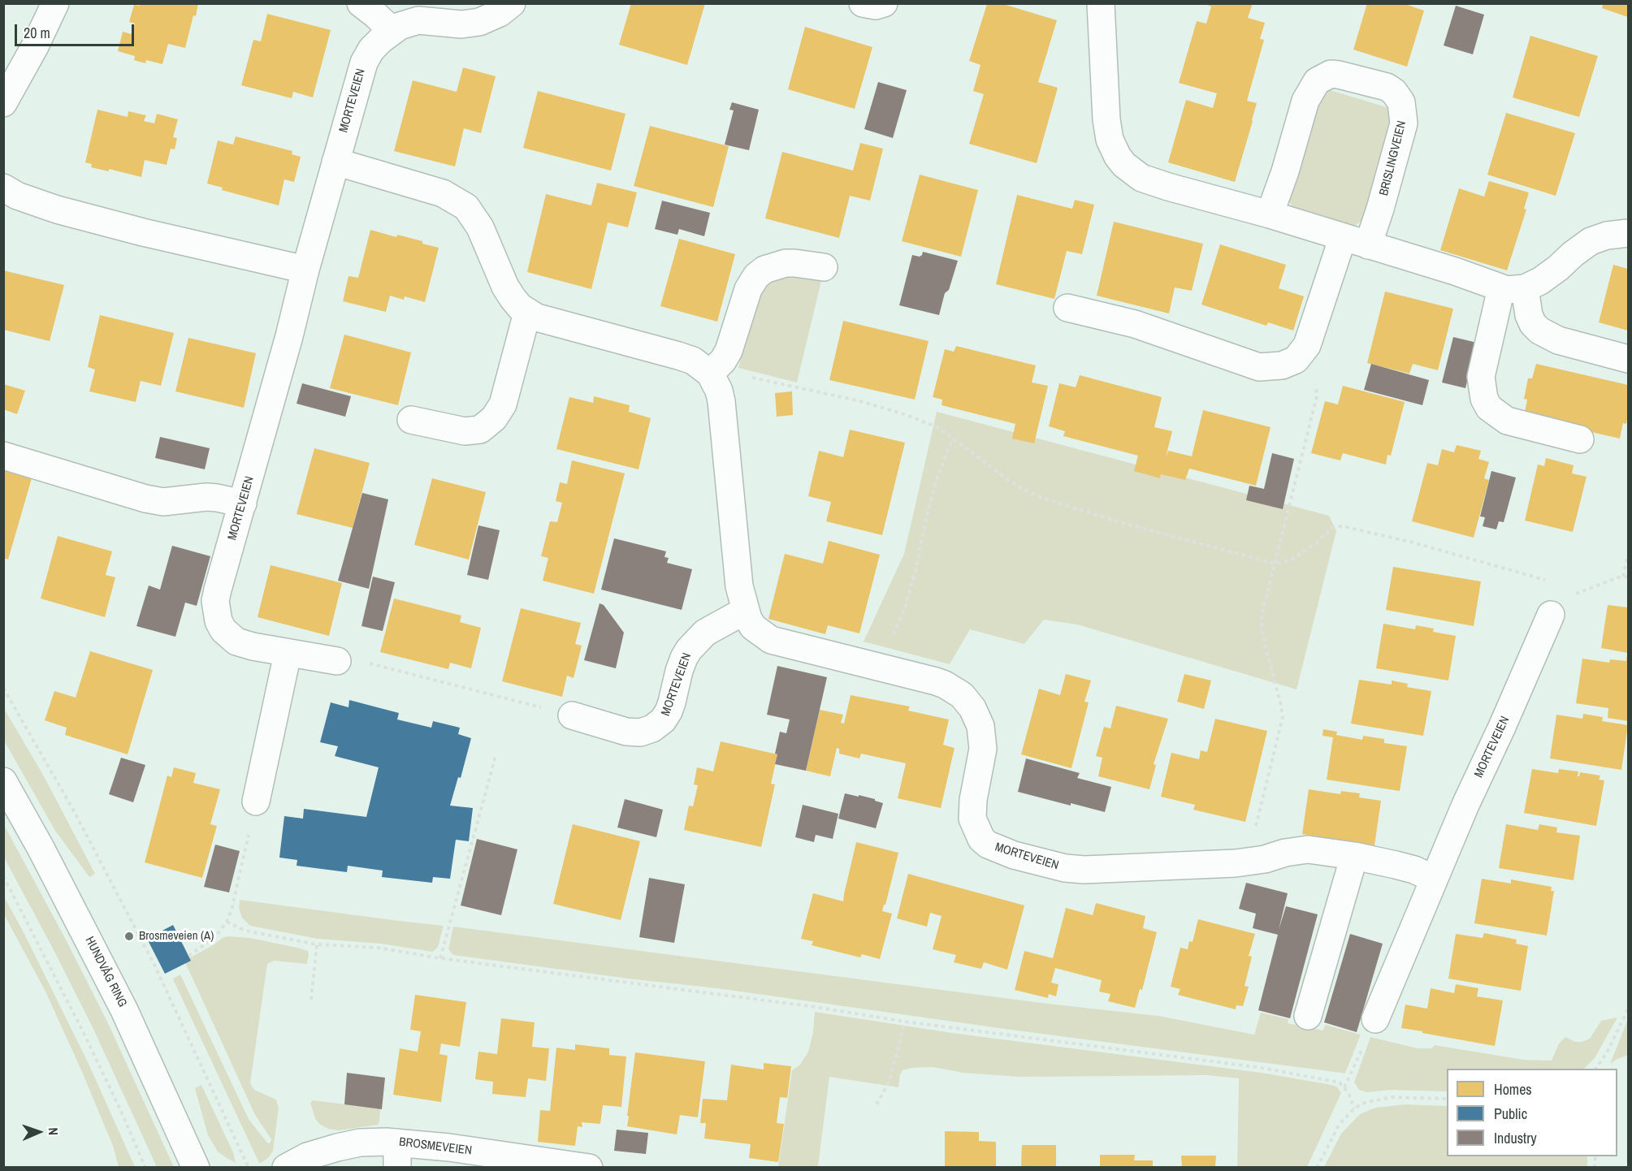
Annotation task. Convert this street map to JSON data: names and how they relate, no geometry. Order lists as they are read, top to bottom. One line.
{"streets":{"street":["MORTEVEIEN","BRISLINGVEIEN","HUNDVÅG RING","BROSMEVEIEN"]},"places":["Brosmeveien (A)"],"legend":["Homes","Public","Industry"],"scale_bar":"20 m","north":"right"}
